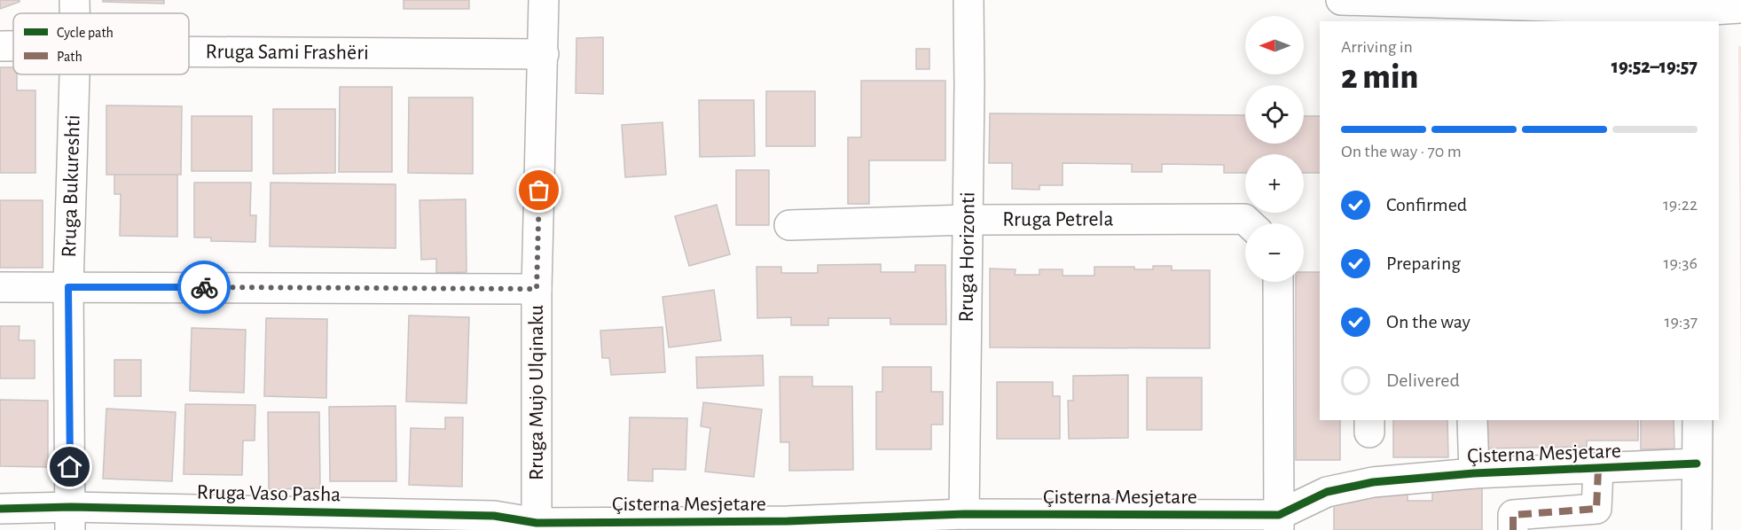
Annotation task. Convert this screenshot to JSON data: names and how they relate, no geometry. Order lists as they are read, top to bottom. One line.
{"streets":{"street":["Rruga Sami Frashëri","Rruga Bukureshti","Rruga Petrela","Rruga Horizonti","Rruga Mujo Ulqinaku","Çisterna Mesjetare","Rruga Vaso Pasha"]},"crossings":[["Rruga Sami Frashëri","Rruga Mujo Ulqinaku"],["Rruga Bukureshti","Rruga Vaso Pasha"],["Rruga Petrela","Rruga Horizonti"],["Rruga Horizonti","Çisterna Mesjetare"],["Rruga Mujo Ulqinaku","Çisterna Mesjetare"],["Rruga Mujo Ulqinaku","Rruga Vaso Pasha"],["Çisterna Mesjetare","Rruga Vaso Pasha"]],"legend":["Cycle path","Path"],"north":"left","page":{"map_buttons":["+","−"],"heading":["2 min","Arriving in","19:52–19:57"],"bar":"On the way · 70 m","list":[["Confirmed","19:22"],["Preparing","19:36"],["On the way","19:37"],"Delivered"]}}
